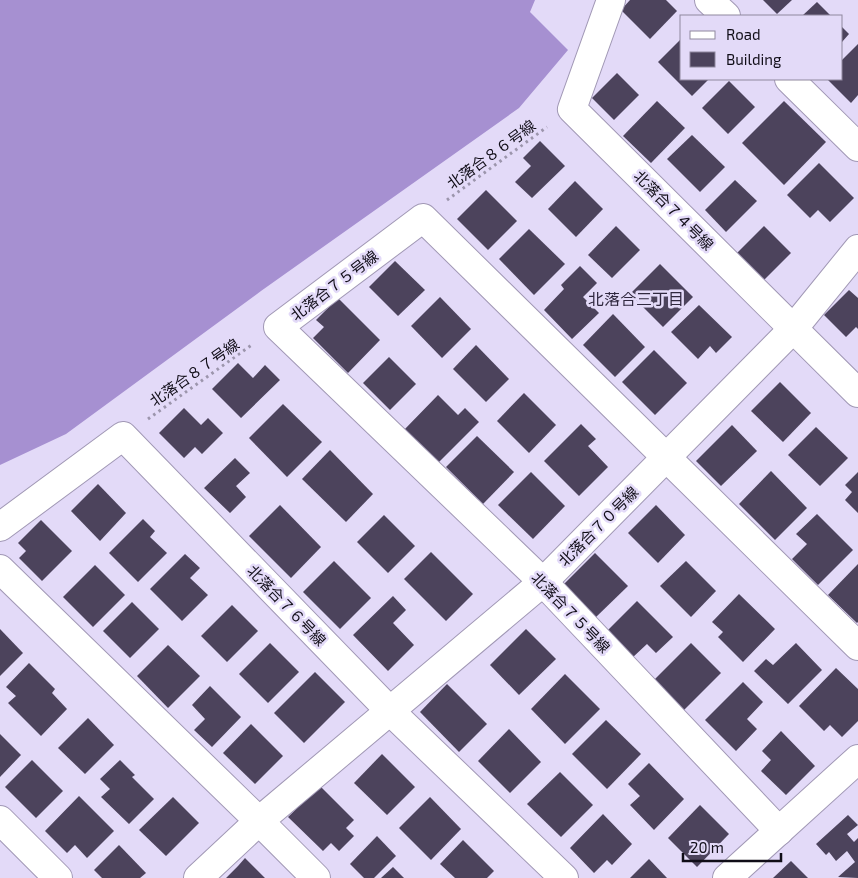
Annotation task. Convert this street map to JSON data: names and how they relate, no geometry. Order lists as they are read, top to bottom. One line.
{"streets":{"street":["北落合７４号線","北落合７５号線","北落合７０号線","北落合７６号線"],"path":["北落合８６号線","北落合８７号線"]},"crossings":[["北落合８６号線","北落合７４号線"],["北落合８６号線","北落合７５号線"],["北落合７４号線","北落合７０号線"],["北落合７５号線","北落合８７号線"],["北落合７５号線","北落合７０号線"],["北落合８７号線","北落合７６号線"],["北落合７０号線","北落合７６号線"]],"districts":["北落合三丁目"],"legend":["Road","Building"],"scale_bar":"20 m"}
